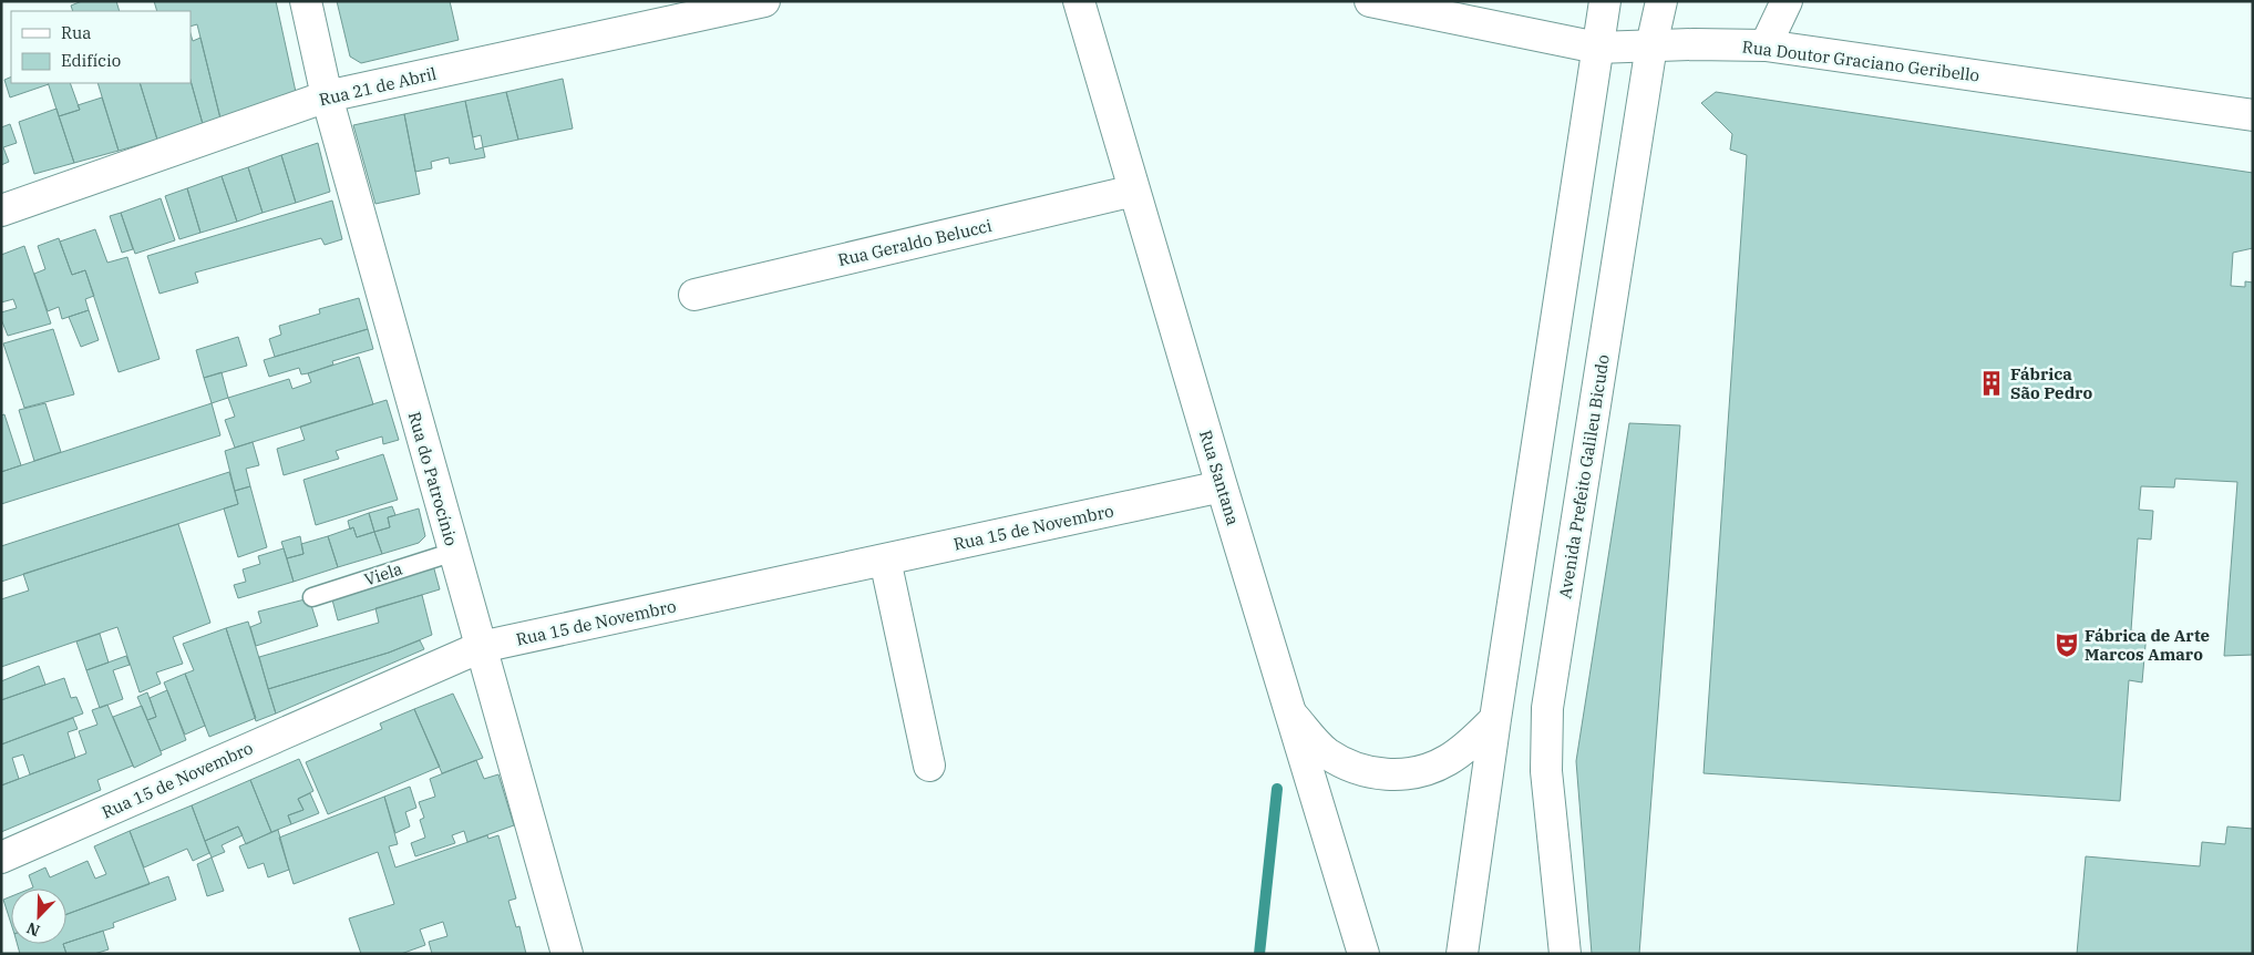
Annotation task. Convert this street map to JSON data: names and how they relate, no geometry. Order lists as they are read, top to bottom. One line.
{"streets":{"street":["Rua Doutor Graciano Geribello","Rua 21 de Abril","Rua Geraldo Belucci","Avenida Prefeito Galileu Bicudo","Rua Santana","Rua do Patrocínio","Rua 15 de Novembro"],"lane":["Viela"]},"crossings":[["Rua Doutor Graciano Geribello","Avenida Prefeito Galileu Bicudo"],["Rua 21 de Abril","Rua do Patrocínio"],["Rua Geraldo Belucci","Rua Santana"],["Rua Santana","Rua 15 de Novembro"],["Rua do Patrocínio","Rua 15 de Novembro"],["Rua do Patrocínio","Viela"]],"places":{"building":["Fábrica São Pedro"],"theatre":["Fábrica de Arte Marcos Amaro"]},"legend":["Rua","Edifício"],"north":"bottom left"}
